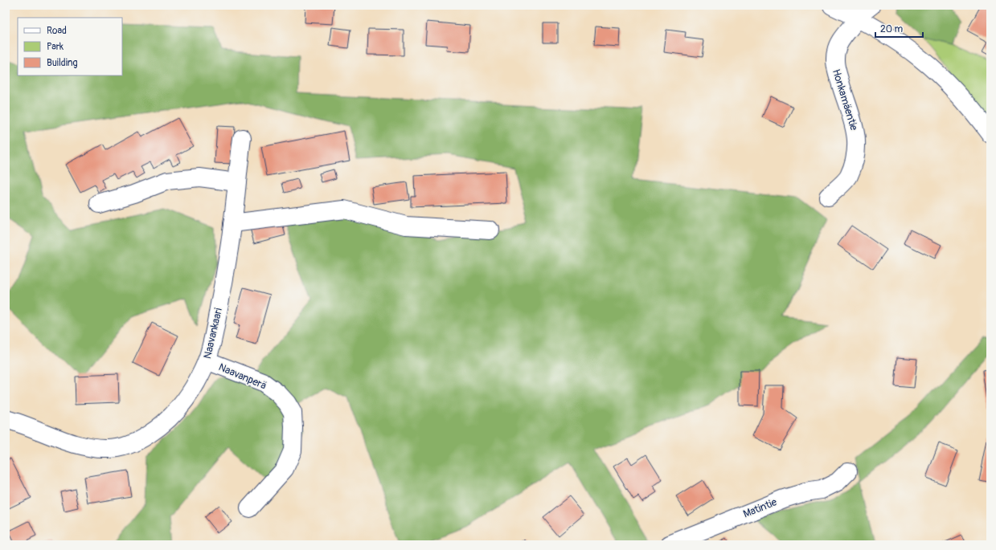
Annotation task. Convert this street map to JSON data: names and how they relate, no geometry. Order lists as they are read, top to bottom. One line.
{"streets":{"street":["Honkamäentie","Naavankaari","Naavanperä","Matintie"]},"crossings":[["Naavankaari","Naavanperä"]],"legend":["Road","Park","Building"],"scale_bar":"20 m"}
